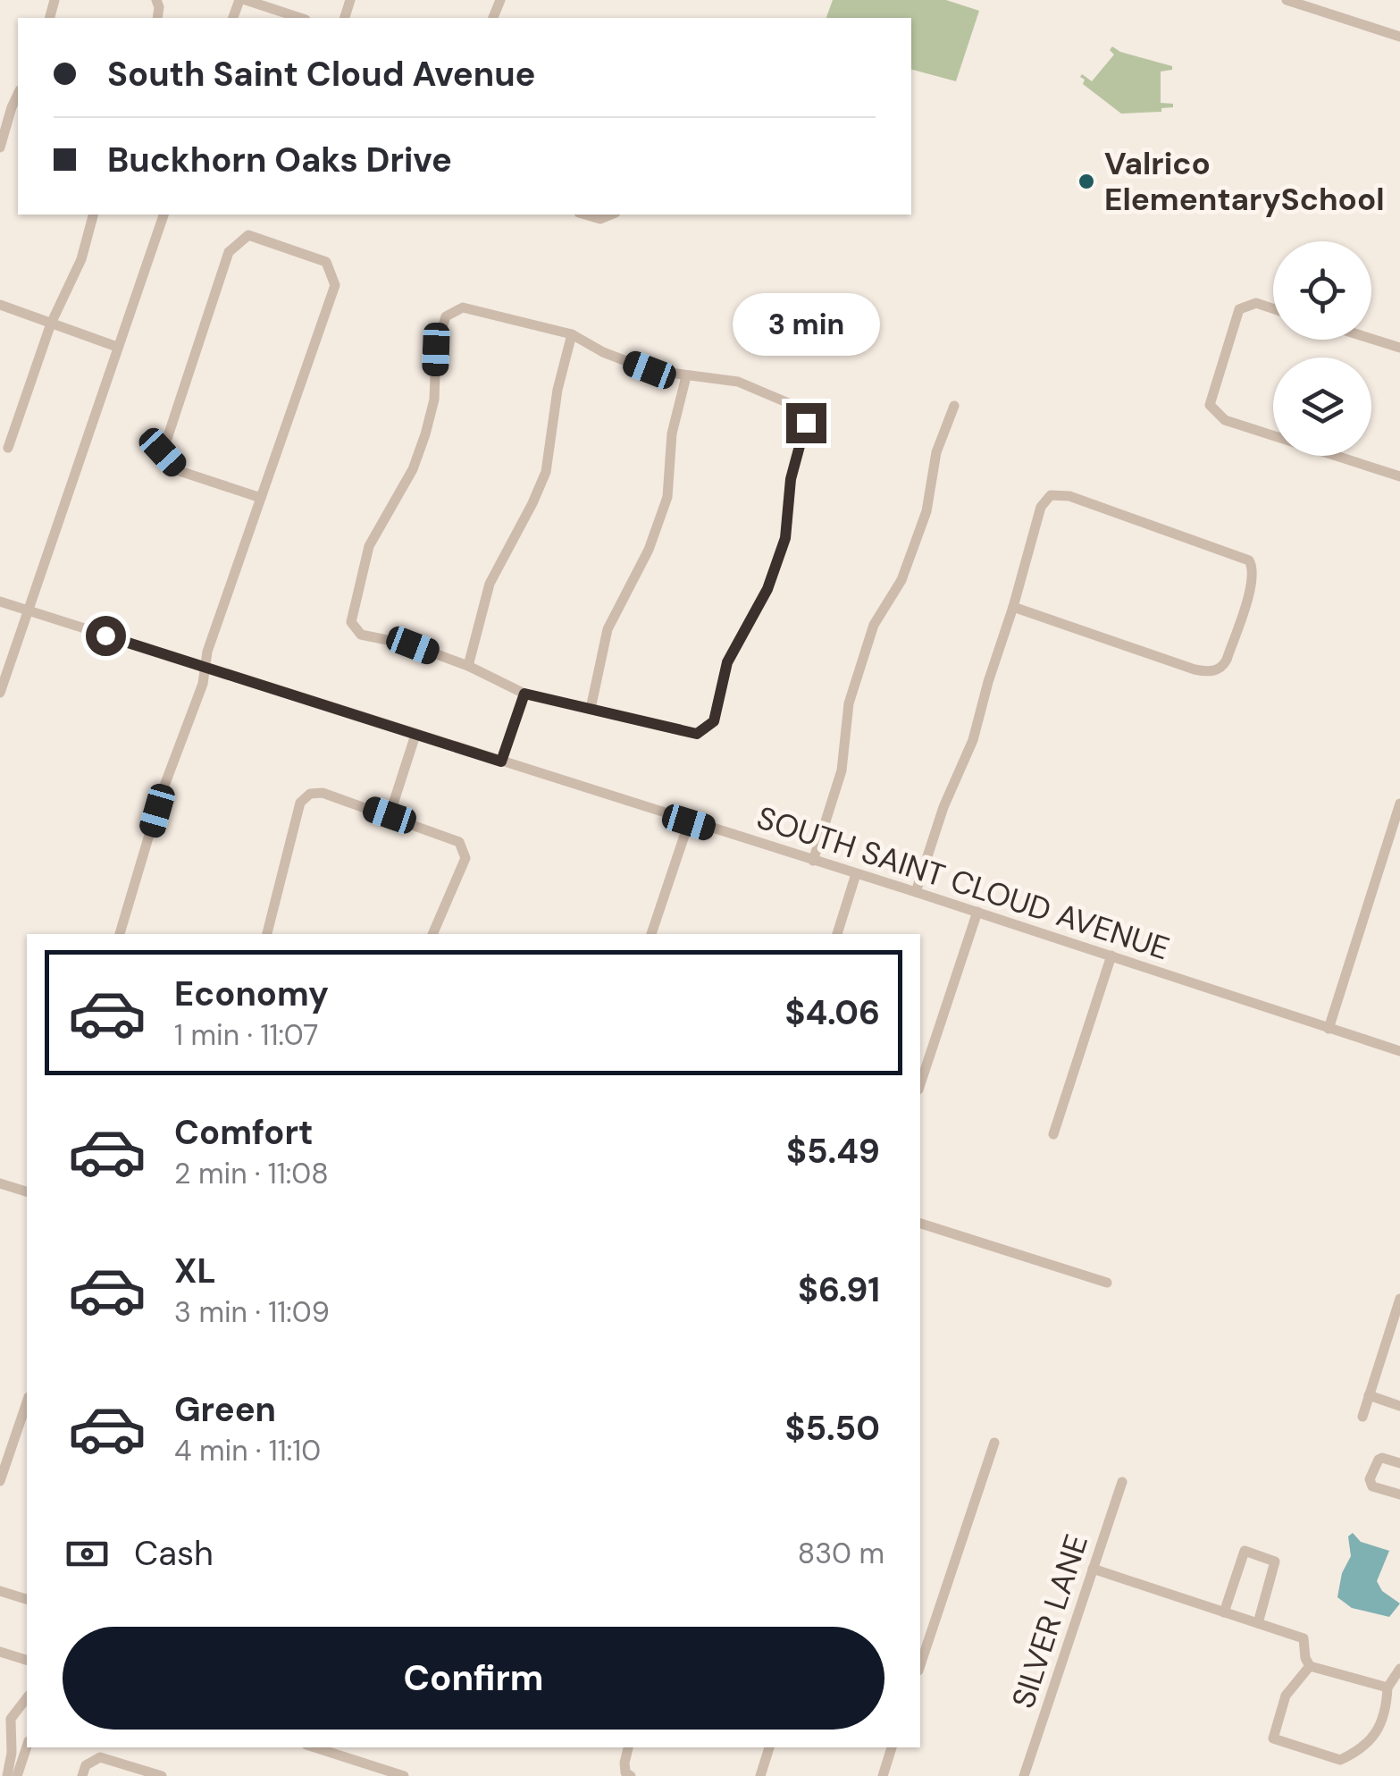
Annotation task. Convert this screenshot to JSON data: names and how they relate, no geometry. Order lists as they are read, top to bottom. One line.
{"streets":{"street":["SOUTH SAINT CLOUD AVENUE","SILVER LANE"]},"places":["Valrico ElementarySchool"],"page":{"banner":["South Saint Cloud Avenue","Buckhorn Oaks Drive"],"bubble":"3 min","list":[{"name":"Economy","note":"1 min · 11:07","value":"$4.06"},{"name":"Comfort","note":"2 min · 11:08","value":"$5.49"},{"name":"XL","note":"3 min · 11:09","value":"$6.91"},{"name":"Green","note":"4 min · 11:10","value":"$5.50"}],"pay":["Cash","830 m"],"buttons":"Confirm"}}
